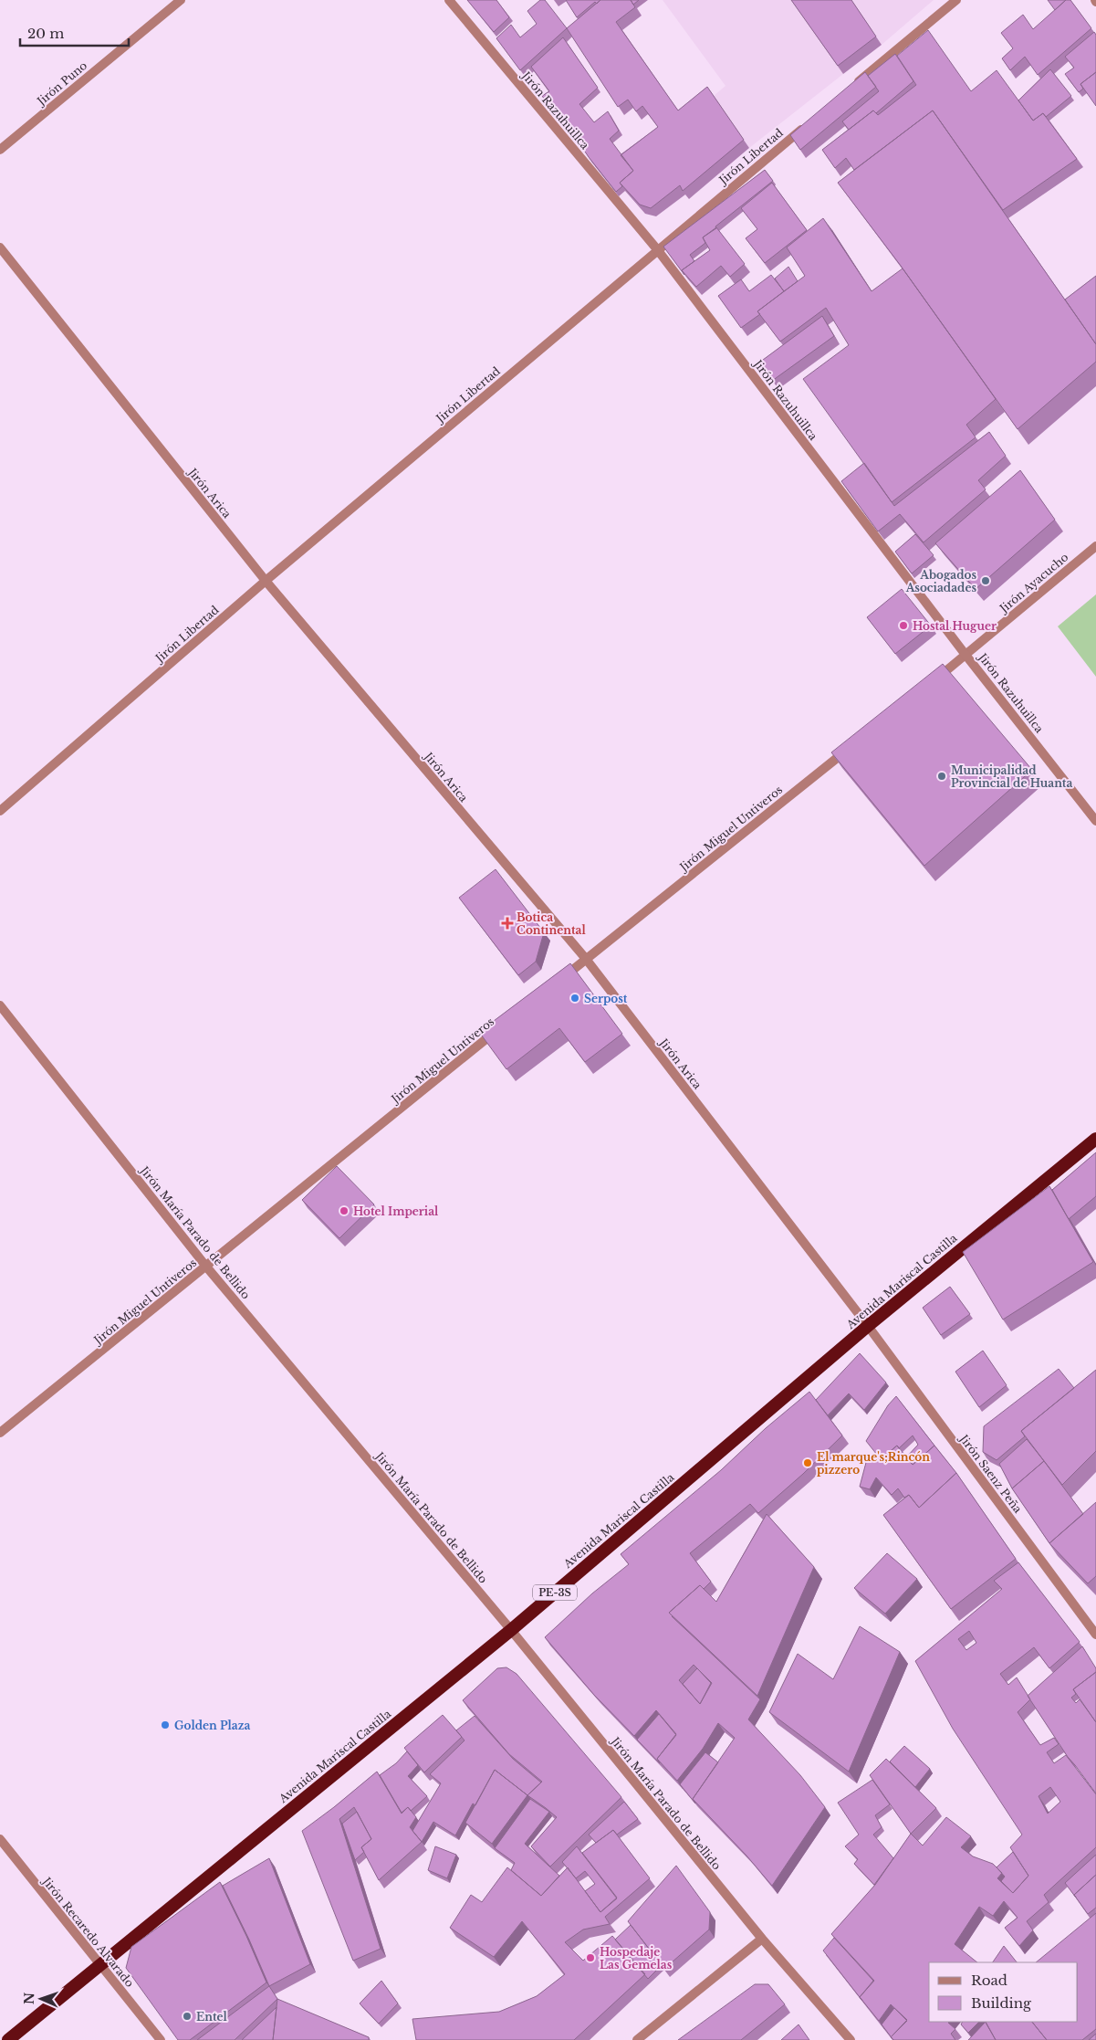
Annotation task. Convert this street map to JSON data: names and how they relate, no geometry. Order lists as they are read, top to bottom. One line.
{"streets":{"highway":["Avenida Mariscal Castilla","PE-3S"],"street":["Jirón Puno","Jirón Razuhuillca","Jirón Libertad","Jirón Arica","Jirón Ayacucho","Jirón Miguel Untiveros","Jirón María Parado de Bellido","Jirón Saenz Peña","Jirón Recaredo Alvarado"]},"crossings":[["Jirón Razuhuillca","Jirón Libertad"],["Jirón Razuhuillca","Jirón Ayacucho"],["Jirón Libertad","Jirón Arica"],["Jirón Arica","Jirón Miguel Untiveros"],["Jirón Arica","Avenida Mariscal Castilla"],["Jirón Arica","Jirón Saenz Peña"],["Jirón Miguel Untiveros","Jirón María Parado de Bellido"],["Jirón María Parado de Bellido","Avenida Mariscal Castilla"],["Avenida Mariscal Castilla","Jirón Saenz Peña"],["Avenida Mariscal Castilla","Jirón Recaredo Alvarado"]],"places":{"other":["Abogados Asociadades","Hostal Huguer","Municipalidad Provincial de Huanta","Serpost","Hotel Imperial","El marque's;Rincón pizzero","Golden Plaza","Hospedaje Las Gemelas","Entel"],"health":["Botica Continental"]},"legend":["Road","Building"],"scale_bar":"20 m","north":"left"}
